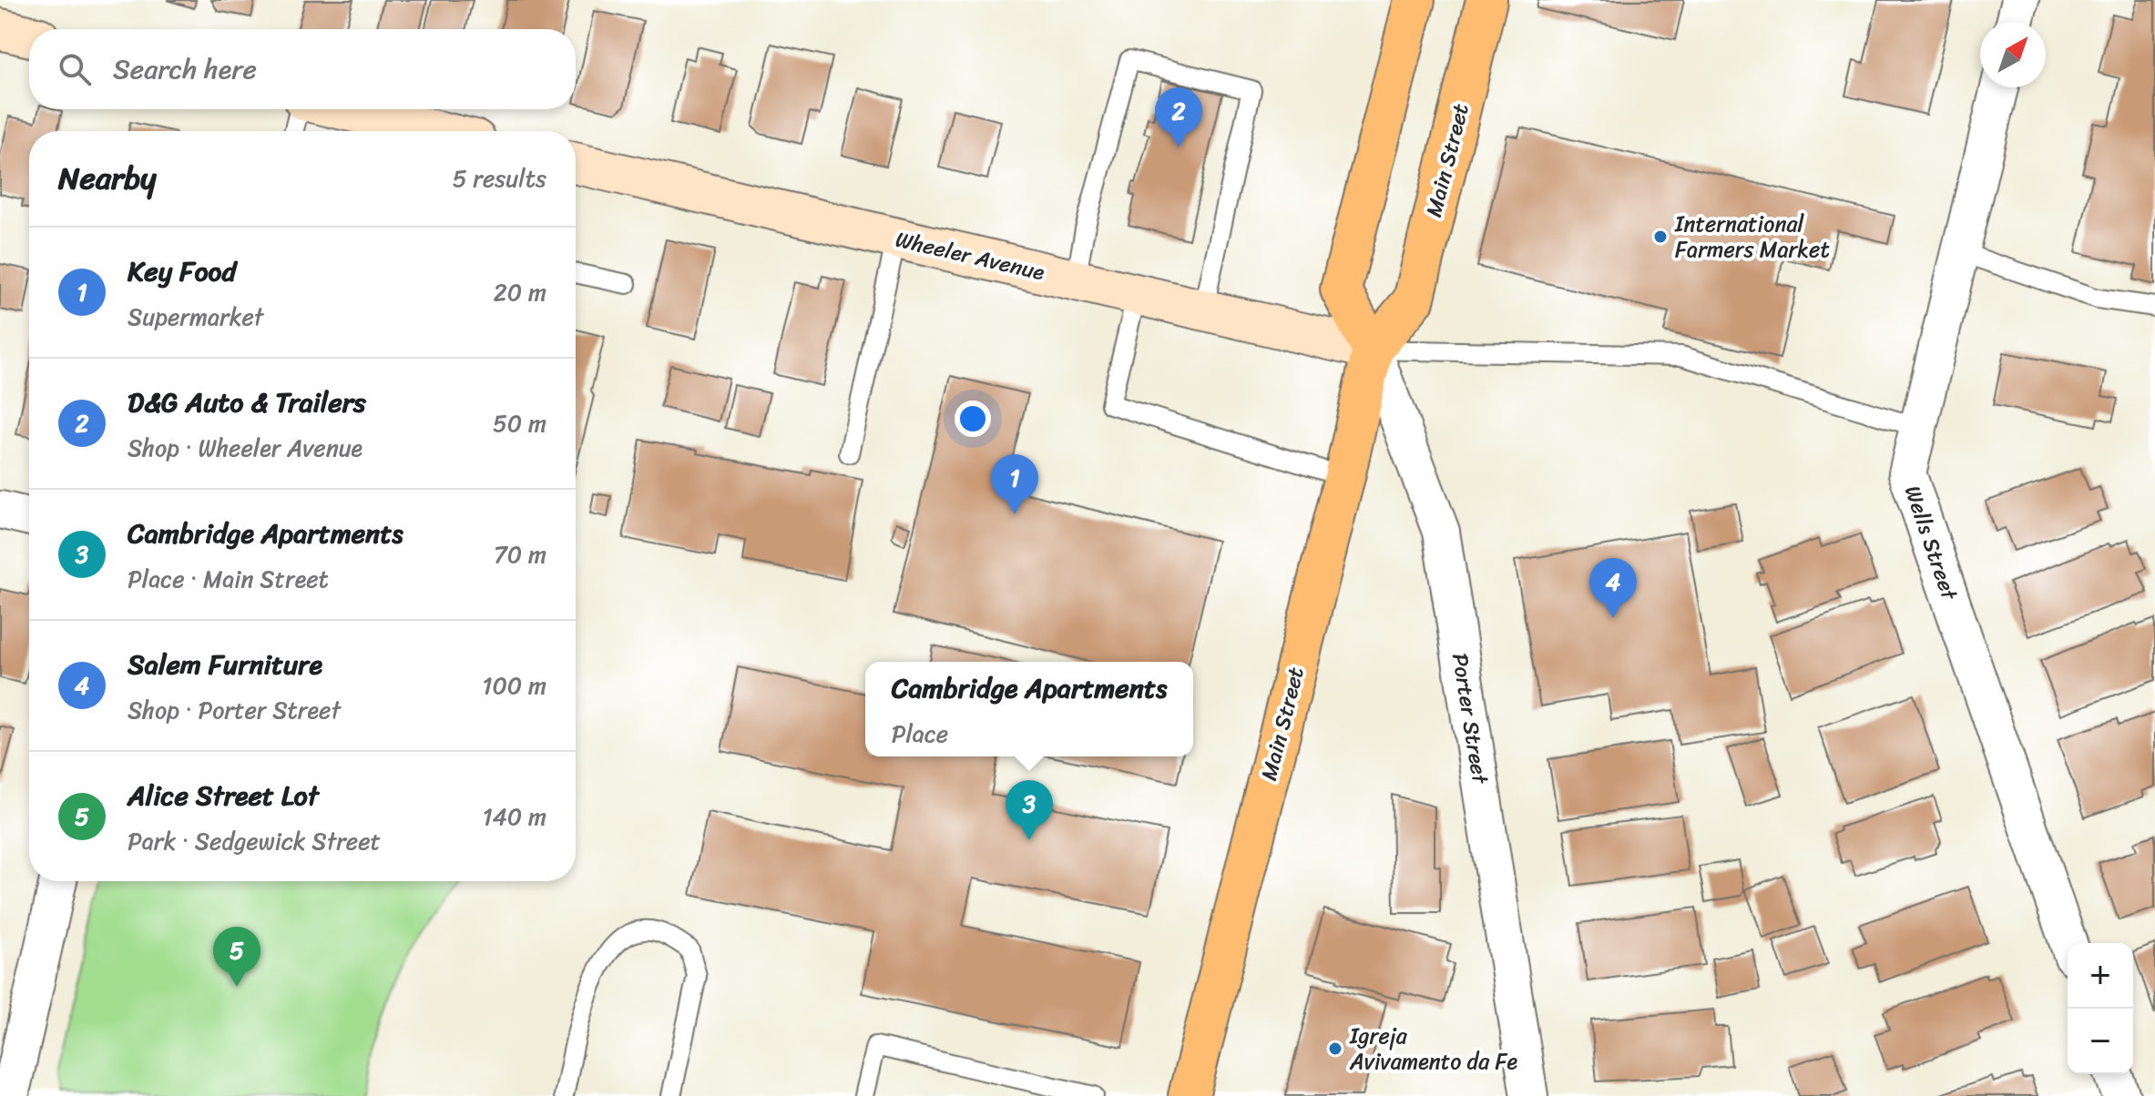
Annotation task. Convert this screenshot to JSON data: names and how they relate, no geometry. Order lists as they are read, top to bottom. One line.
{"streets":{"main road":["Main Street"],"street":["Wheeler Avenue","Wells Street","Porter Street"]},"crossings":[["Main Street","Wheeler Avenue"],["Main Street","Porter Street"],["Wheeler Avenue","Porter Street"]],"places":["International Farmers Market","Igreja Avivamento da Fe"],"north":"top right","page":{"search":"Search here","pins":["2","1","4","3","5"],"heading":["Nearby","5 results"],"list":[{"mark":"1","name":"Key Food","note":"Supermarket","value":"20 m"},{"mark":"2","name":"D&G Auto & Trailers","note":"Shop · Wheeler Avenue","value":"50 m"},{"mark":"3","name":"Cambridge Apartments","note":"Place · Main Street","value":"70 m"},{"mark":"4","name":"Salem Furniture","note":"Shop · Porter Street","value":"100 m"},{"mark":"5","name":"Alice Street Lot","note":"Park · Sedgewick Street","value":"140 m"}],"popup":["Cambridge Apartments","Place"],"map_buttons":["+","−"]}}
